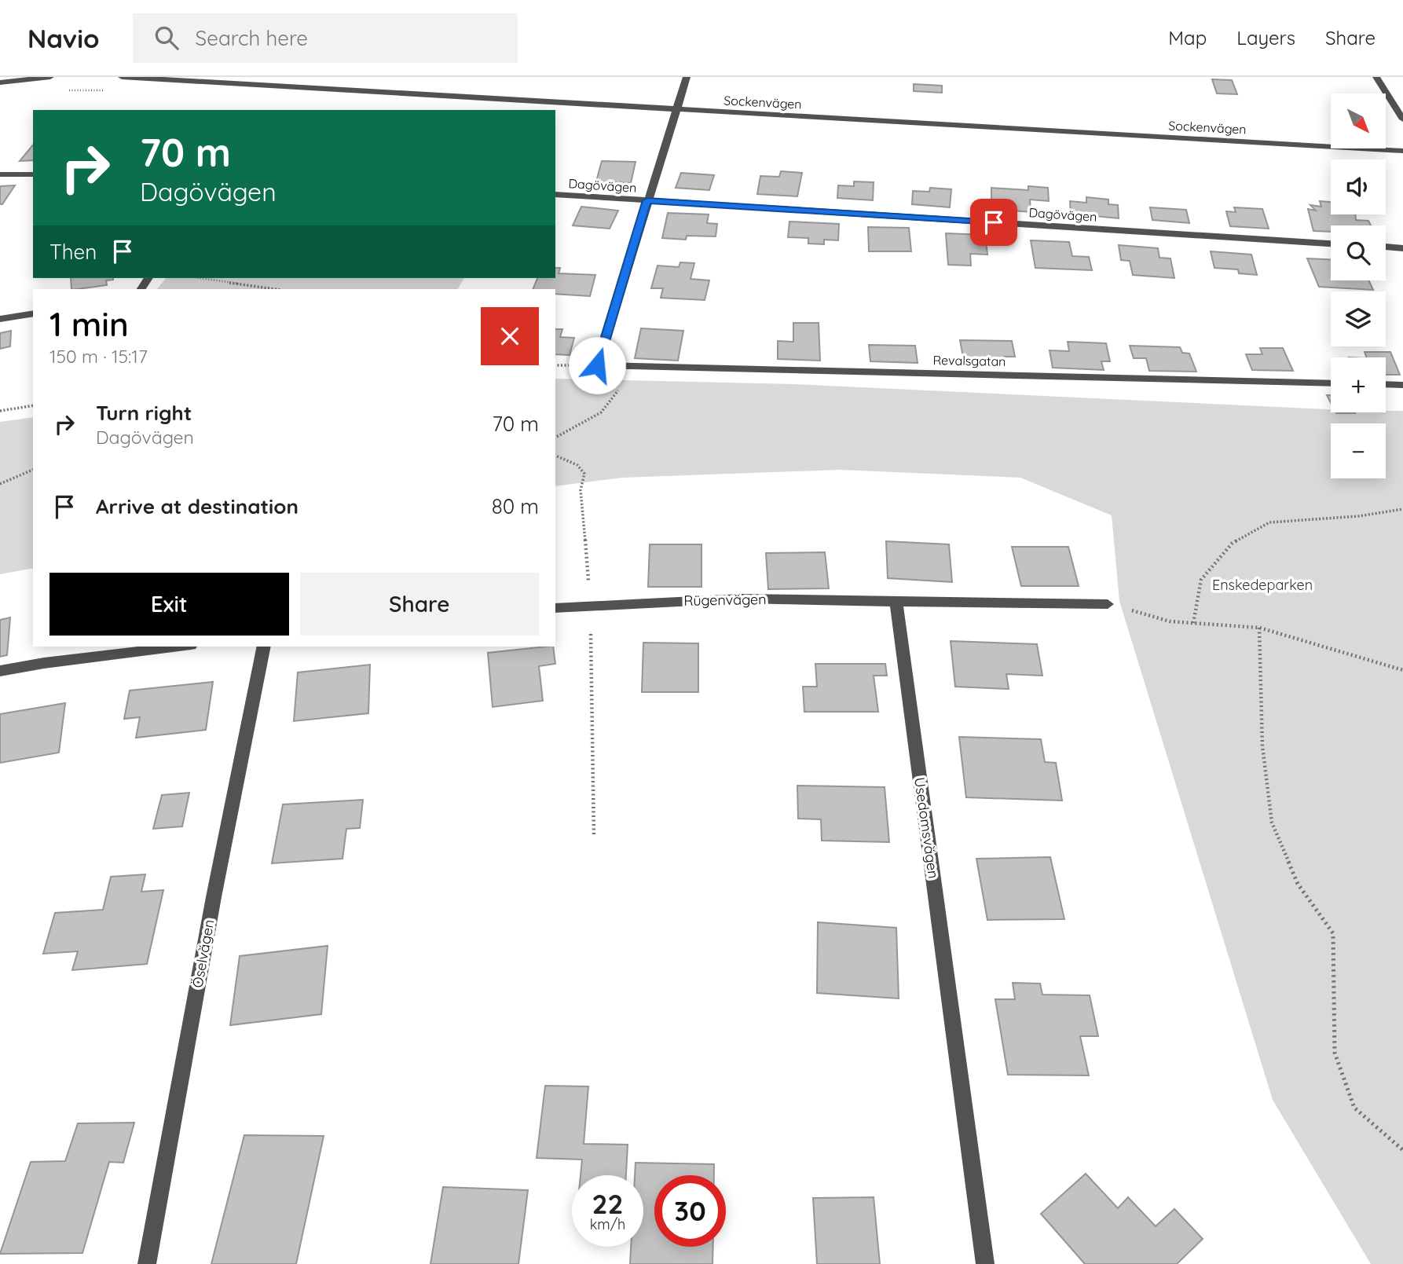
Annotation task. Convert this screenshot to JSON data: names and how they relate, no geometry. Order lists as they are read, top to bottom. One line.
{"streets":{"street":["Sockenvägen","Dagövägen","Revalsgatan","Rügenvägen","Usedomsvägen","Öselvägen"]},"crossings":[["Dagövägen","Revalsgatan"],["Rügenvägen","Usedomsvägen"]],"parks":["Enskedeparken"],"north":"bottom right","page":{"header":"Navio","search":"Search here","nav":["Map","Layers","Share"],"map_buttons":["+","−"],"turn":["70 m","Dagövägen"],"then":"Then","heading":["1 min","150 m · 15:17"],"list":[{"name":"Turn right","note":"Dagövägen","value":"70 m"},{"name":"Arrive at destination","value":"80 m"}],"buttons":["Exit","Share"],"speed":"22 km/h","limit":"30"}}
